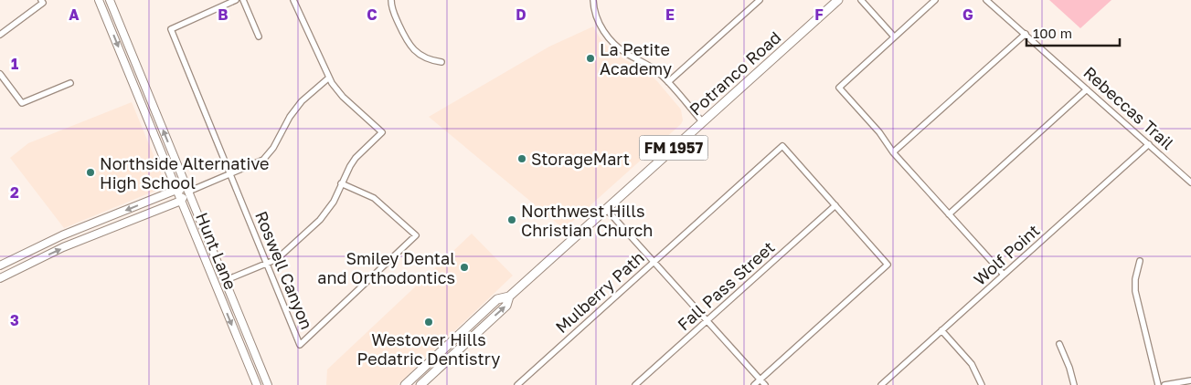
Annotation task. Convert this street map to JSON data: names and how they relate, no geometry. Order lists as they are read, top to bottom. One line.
{"streets":{"main road":["Potranco Road","FM 1957","Hunt Lane"],"street":["Rebeccas Trail","Wolf Point","Roswell Canyon","Fall Pass Street","Mulberry Path"]},"crossings":[["Rebeccas Trail","Wolf Point"],["Fall Pass Street","Mulberry Path"]],"places":["La Petite Academy","StorageMart","Northside Alternative High School","Northwest Hills Christian Church","Smiley Dental and Orthodontics","Westover Hills Pedatric Dentistry"],"scale_bar":"100 m","grid":{"columns":["A","B","C","D","E","F","G"],"rows":["1","2","3"]}}
